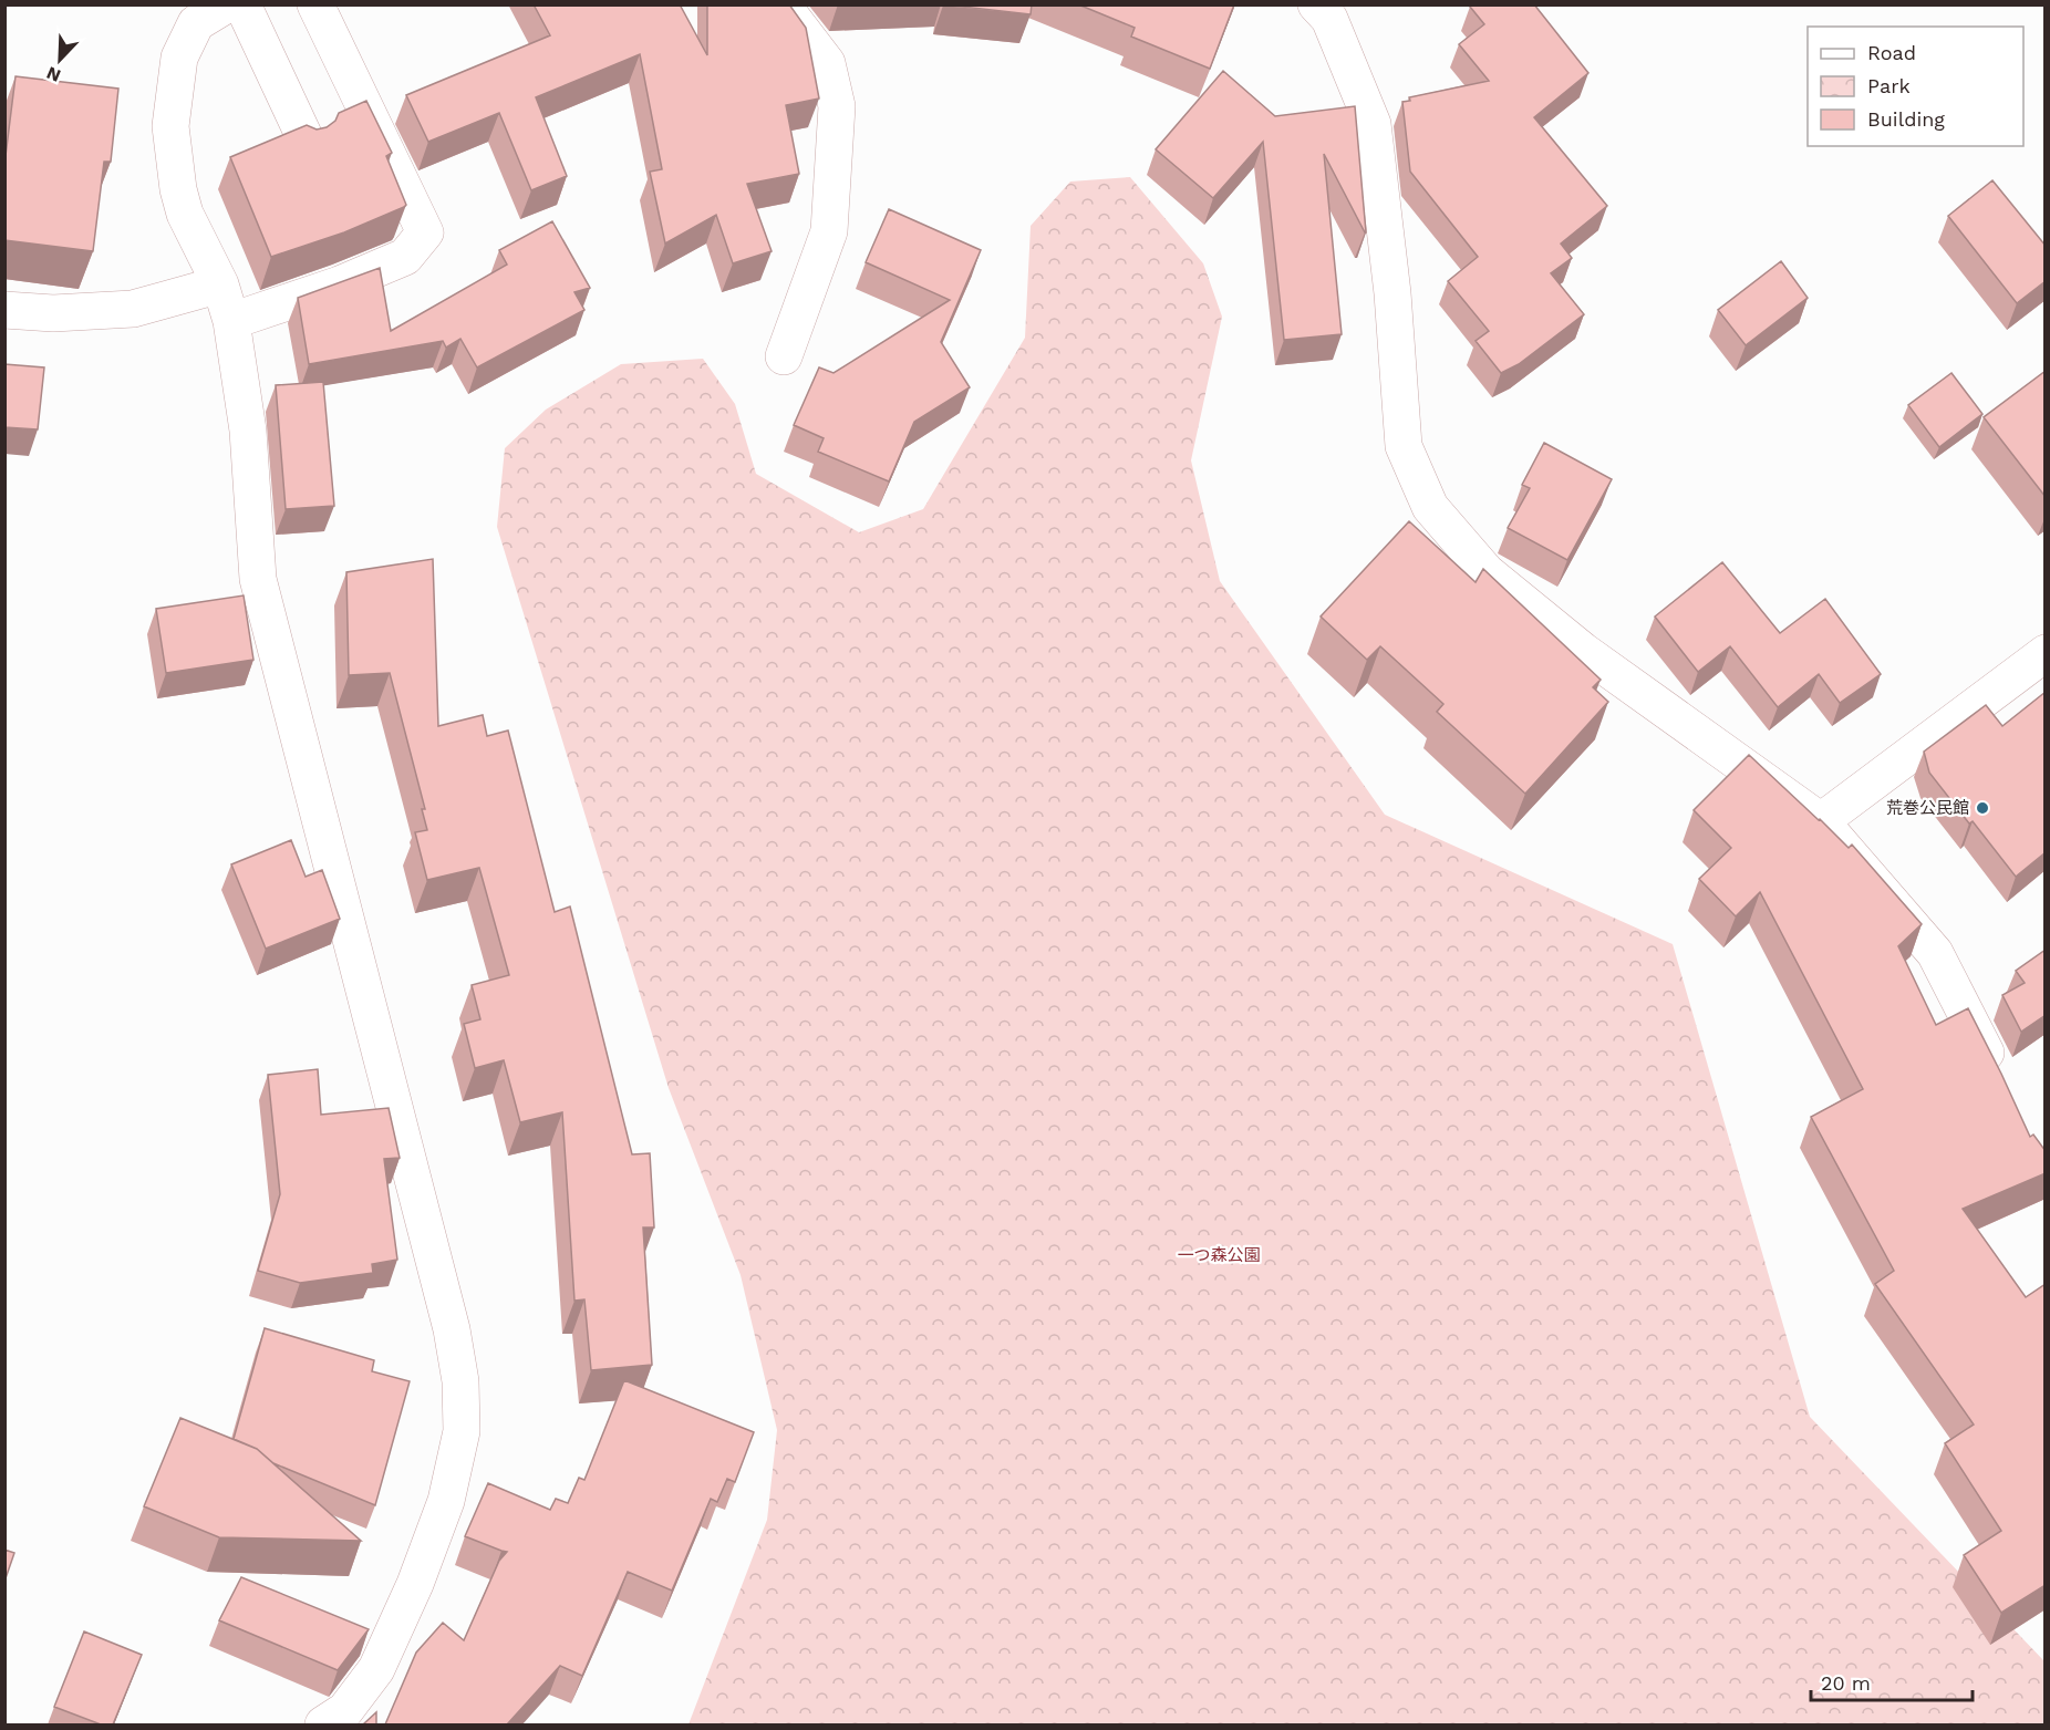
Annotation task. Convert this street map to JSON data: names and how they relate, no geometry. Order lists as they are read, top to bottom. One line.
{"parks":["一つ森公園"],"places":["荒巻公民館"],"legend":["Road","Park","Building"],"scale_bar":"20 m","north":"bottom left"}
